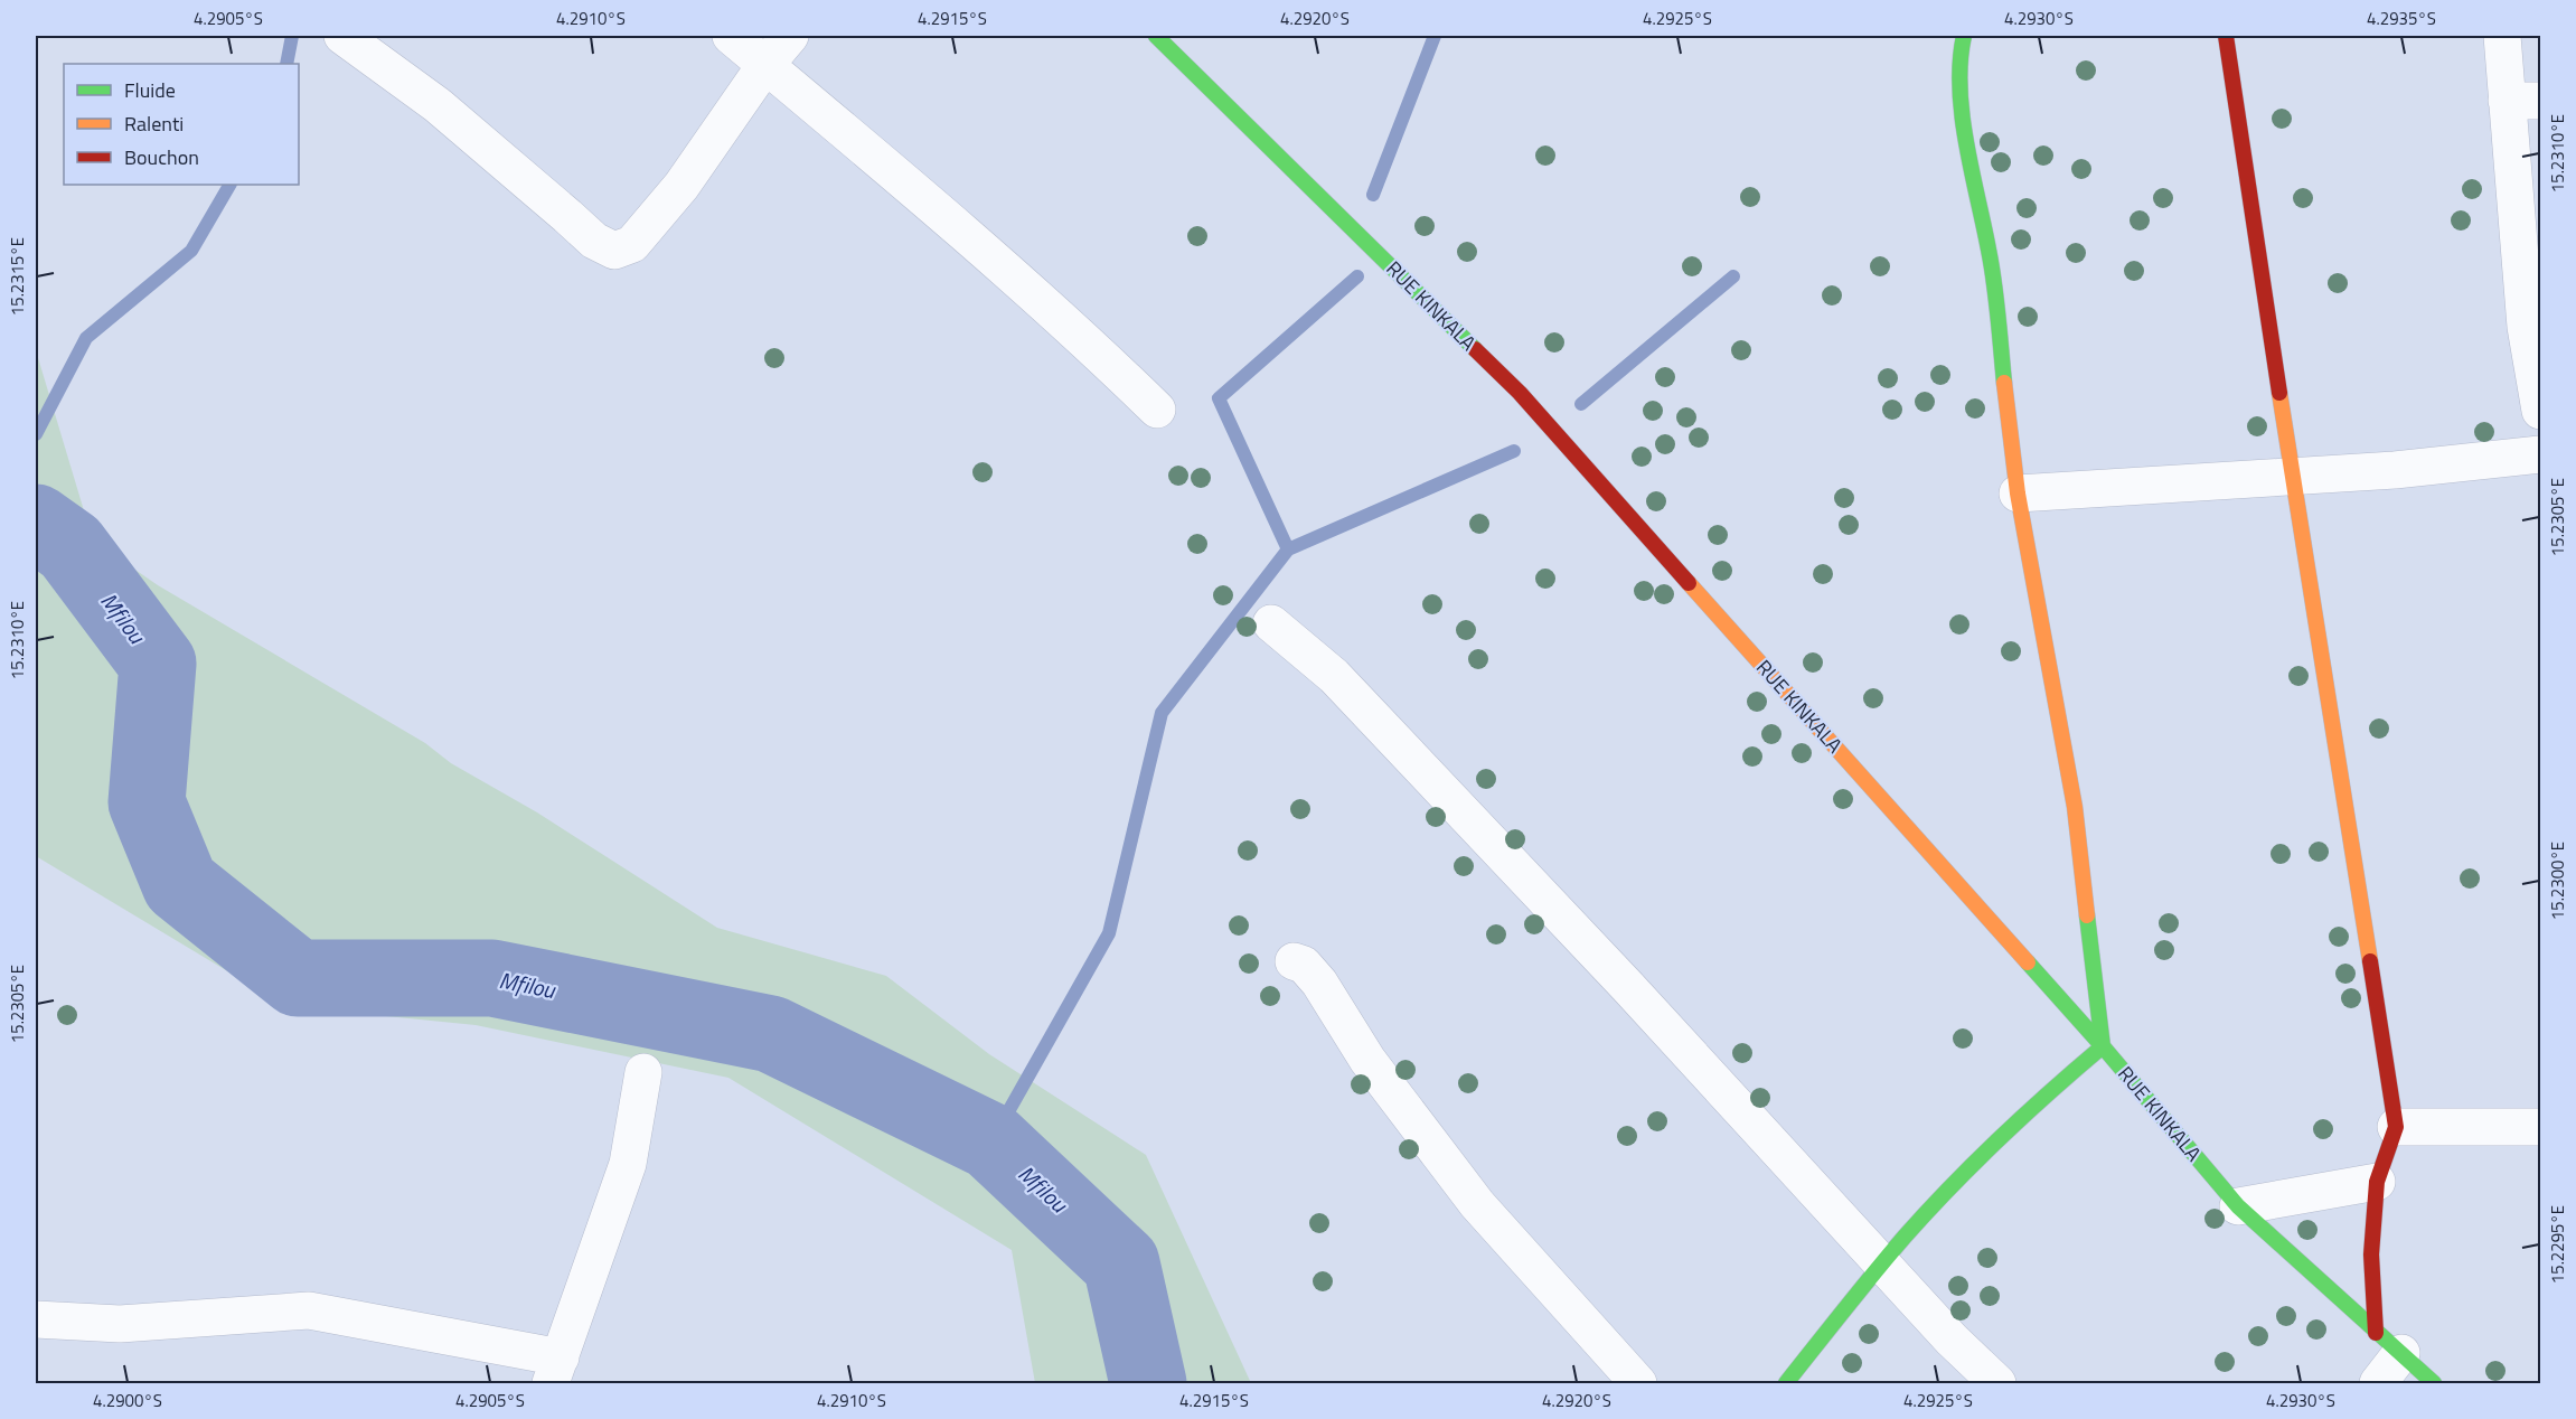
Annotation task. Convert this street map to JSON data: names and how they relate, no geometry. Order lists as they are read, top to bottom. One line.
{"streets":{"street":["RUE KINKALA"]},"water":["Mfilou"],"legend":["Fluide","Ralenti","Bouchon"],"coordinates":["4.2905°S","4.2910°S","4.2915°S","4.2920°S","4.2925°S","4.2930°S","4.2935°S","15.2310°E","15.2315°E","15.2305°E","15.2300°E","15.2295°E","4.2900°S"]}
